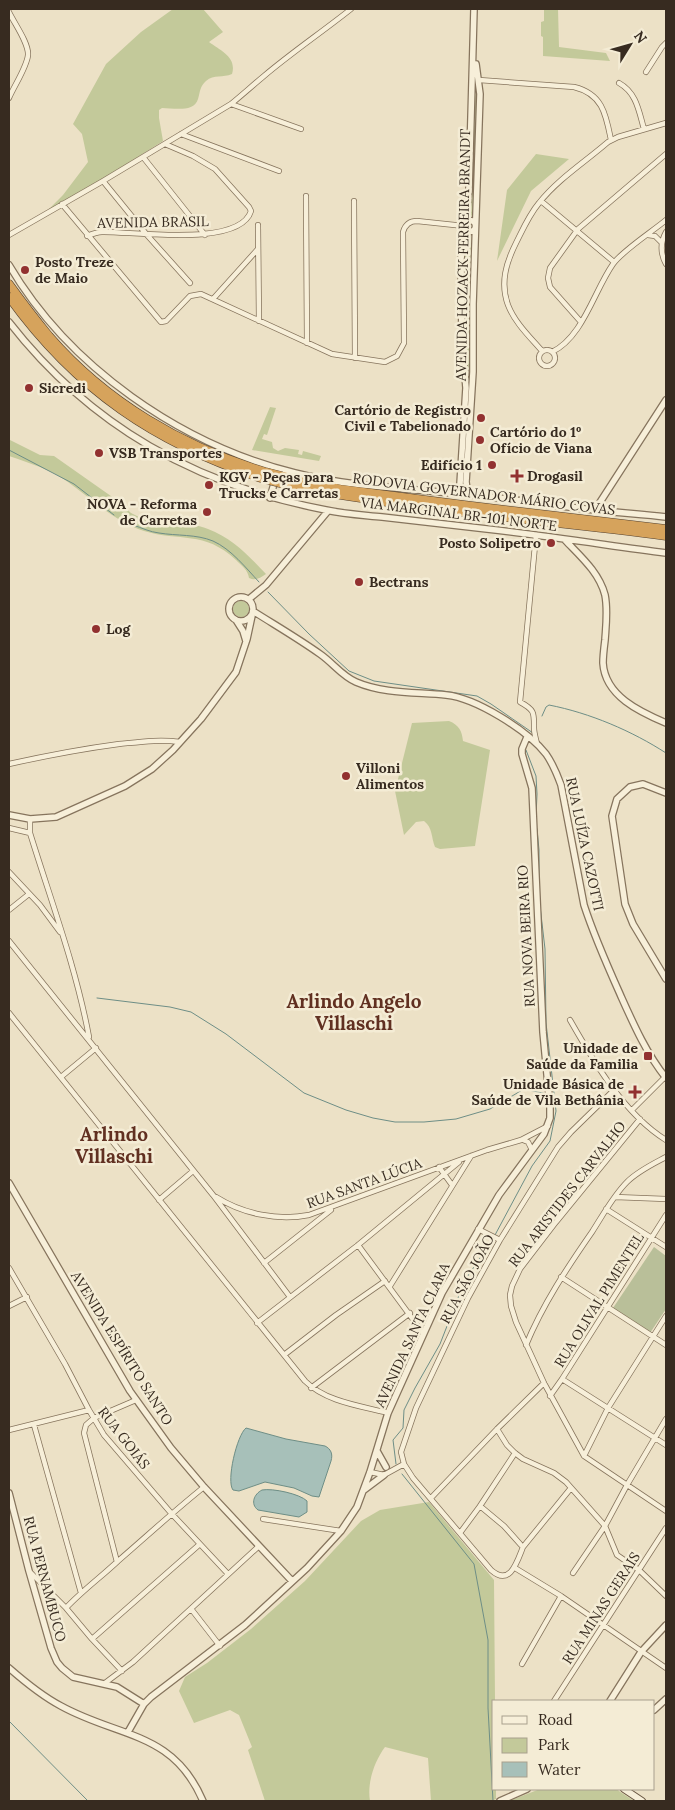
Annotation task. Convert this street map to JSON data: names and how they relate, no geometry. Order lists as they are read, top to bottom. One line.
{"streets":{"highway":["RODOVIA GOVERNADOR MÁRIO COVAS"],"street":["AVENIDA BRASIL","AVENIDA HOZACK FERREIRA BRANDT","VIA MARGINAL BR-101 NORTE","RUA LUÍZA CAZOTTI","RUA NOVA BEIRA RIO","RUA SANTA LÚCIA","RUA ARISTIDES CARVALHO","RUA SÃO JOÃO","RUA OLIVAL PIMENTEL","AVENIDA SANTA CLARA","AVENIDA ESPÍRITO SANTO","RUA GOIÁS","RUA PERNAMBUCO","RUA MINAS GERAIS"]},"crossings":[["RUA LUÍZA CAZOTTI","RUA NOVA BEIRA RIO"],["RUA NOVA BEIRA RIO","RUA SANTA LÚCIA"],["RUA NOVA BEIRA RIO","AVENIDA SANTA CLARA"],["RUA ARISTIDES CARVALHO","RUA OLIVAL PIMENTEL"],["AVENIDA SANTA CLARA","AVENIDA ESPÍRITO SANTO"],["AVENIDA SANTA CLARA","RUA PERNAMBUCO"]],"districts":["Arlindo Angelo Villaschi","Arlindo Villaschi"],"places":{"other":["Posto Treze de Maio","Sicredi","Cartório de Registro Civil e Tabelionado","Cartório do 1º Ofício de Viana","VSB Transportes","Edifício 1","KGV - Peças para Trucks e Carretas","NOVA - Reforma de Carretas","Posto Solipetro","Bectrans","Log","Villoni Alimentos"],"health":["Drogasil","Unidade Básica de Saúde de Vila Bethânia"],"transit":["Unidade de Saúde da Familia"]},"legend":["Road","Park","Water"],"north":"top right"}
